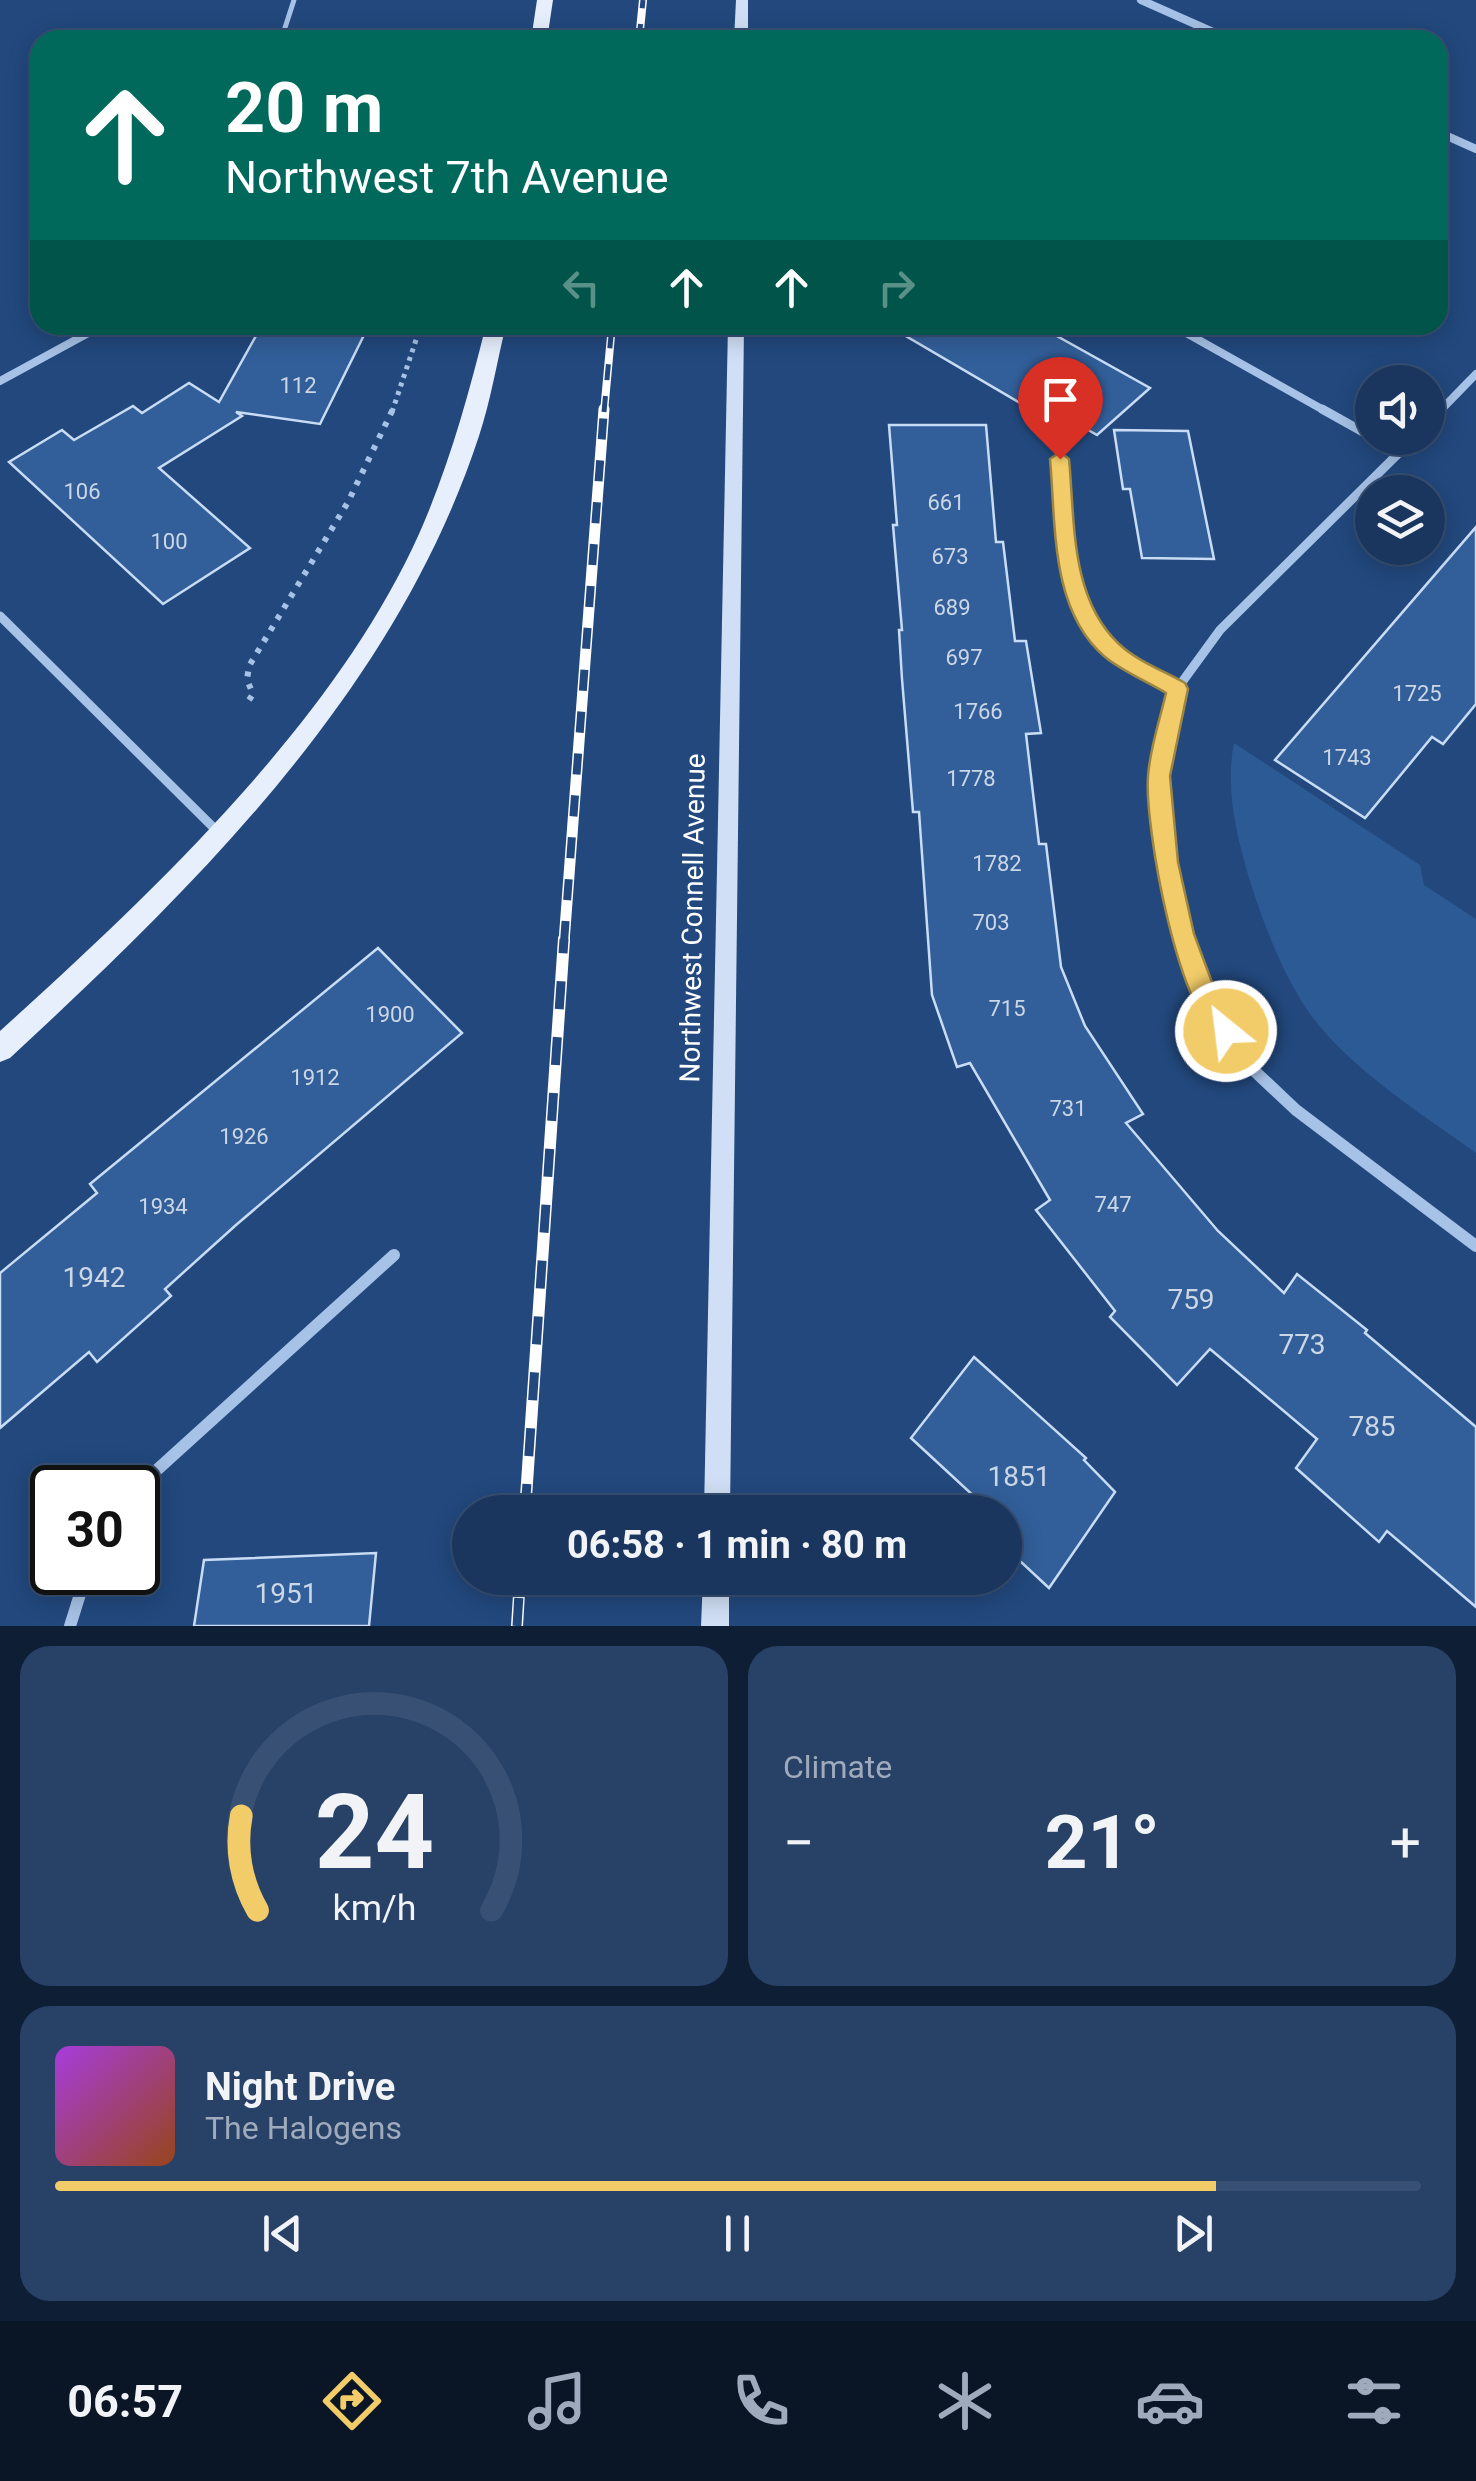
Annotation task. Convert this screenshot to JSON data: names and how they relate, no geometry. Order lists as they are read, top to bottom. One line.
{"streets":{"street":["Northwest Connell Avenue"]},"house_numbers":["112","106","661","100","673","689","697","1725","1766","1743","1778","1782","703","715","1900","1912","731","1926","747","1934","1942","759","773","785","1851","1951"],"page":{"turn":["20 m","Northwest 7th Avenue"],"limit":"30","trip":"06:58 · 1 min · 80 m","tile":"Climate","heat":["−","21°","+"],"song":["Night Drive","The Halogens"],"tabs":"06:57","gauge":["24","km/h"]}}
